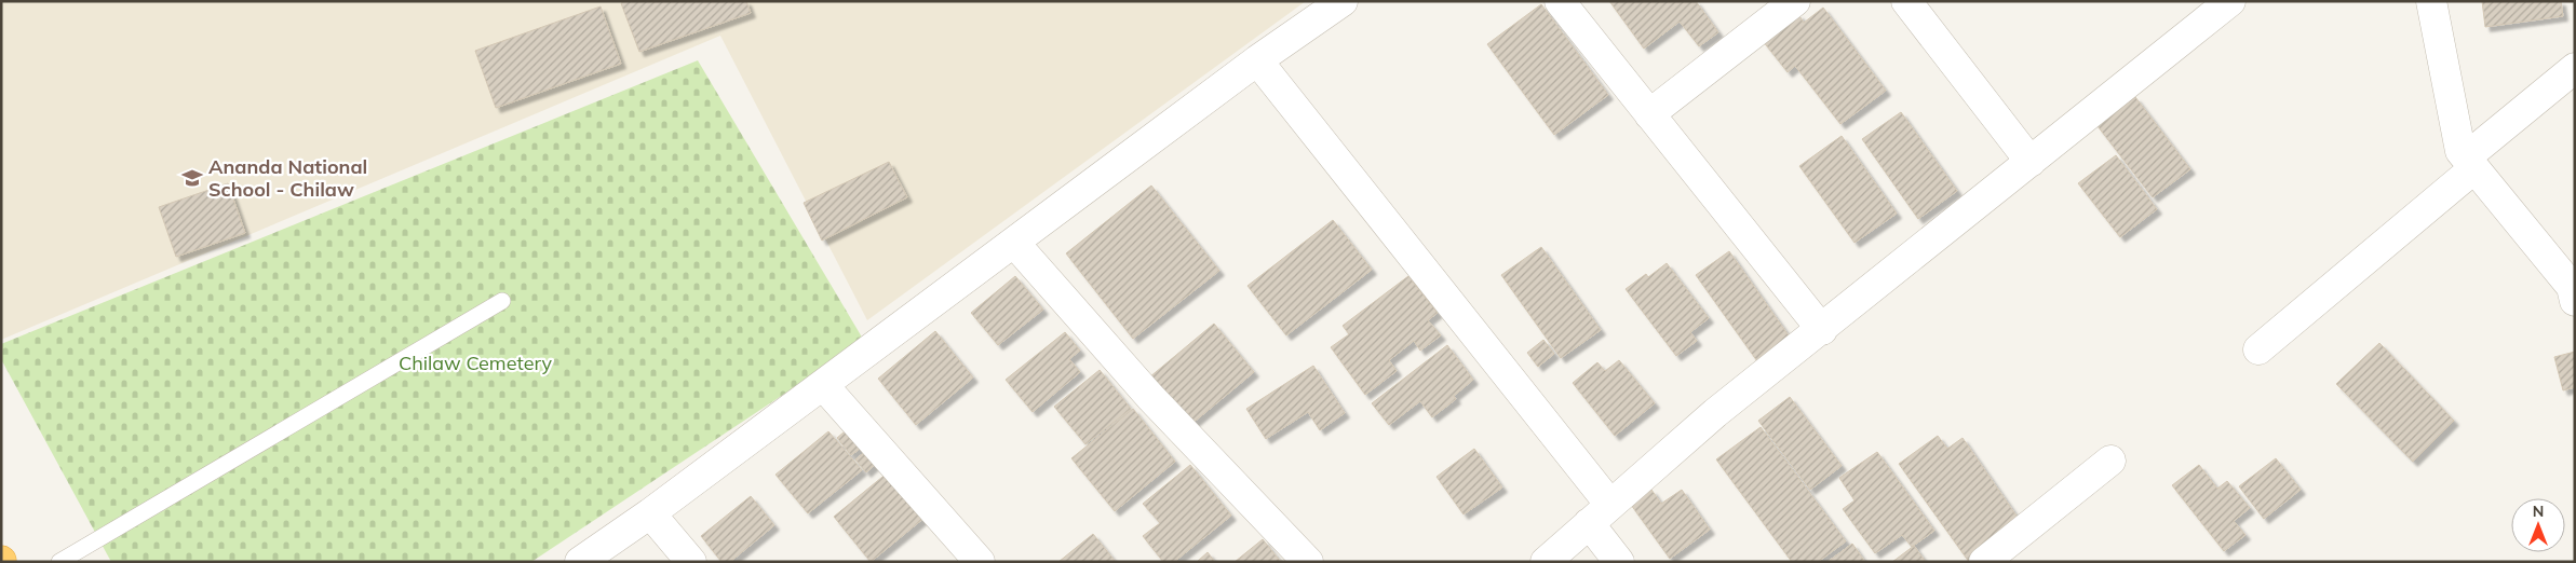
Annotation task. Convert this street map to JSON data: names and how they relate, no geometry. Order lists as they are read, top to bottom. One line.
{"parks":["Chilaw Cemetery"],"places":{"school or university":["Ananda National School - Chilaw"]},"north":"top"}
